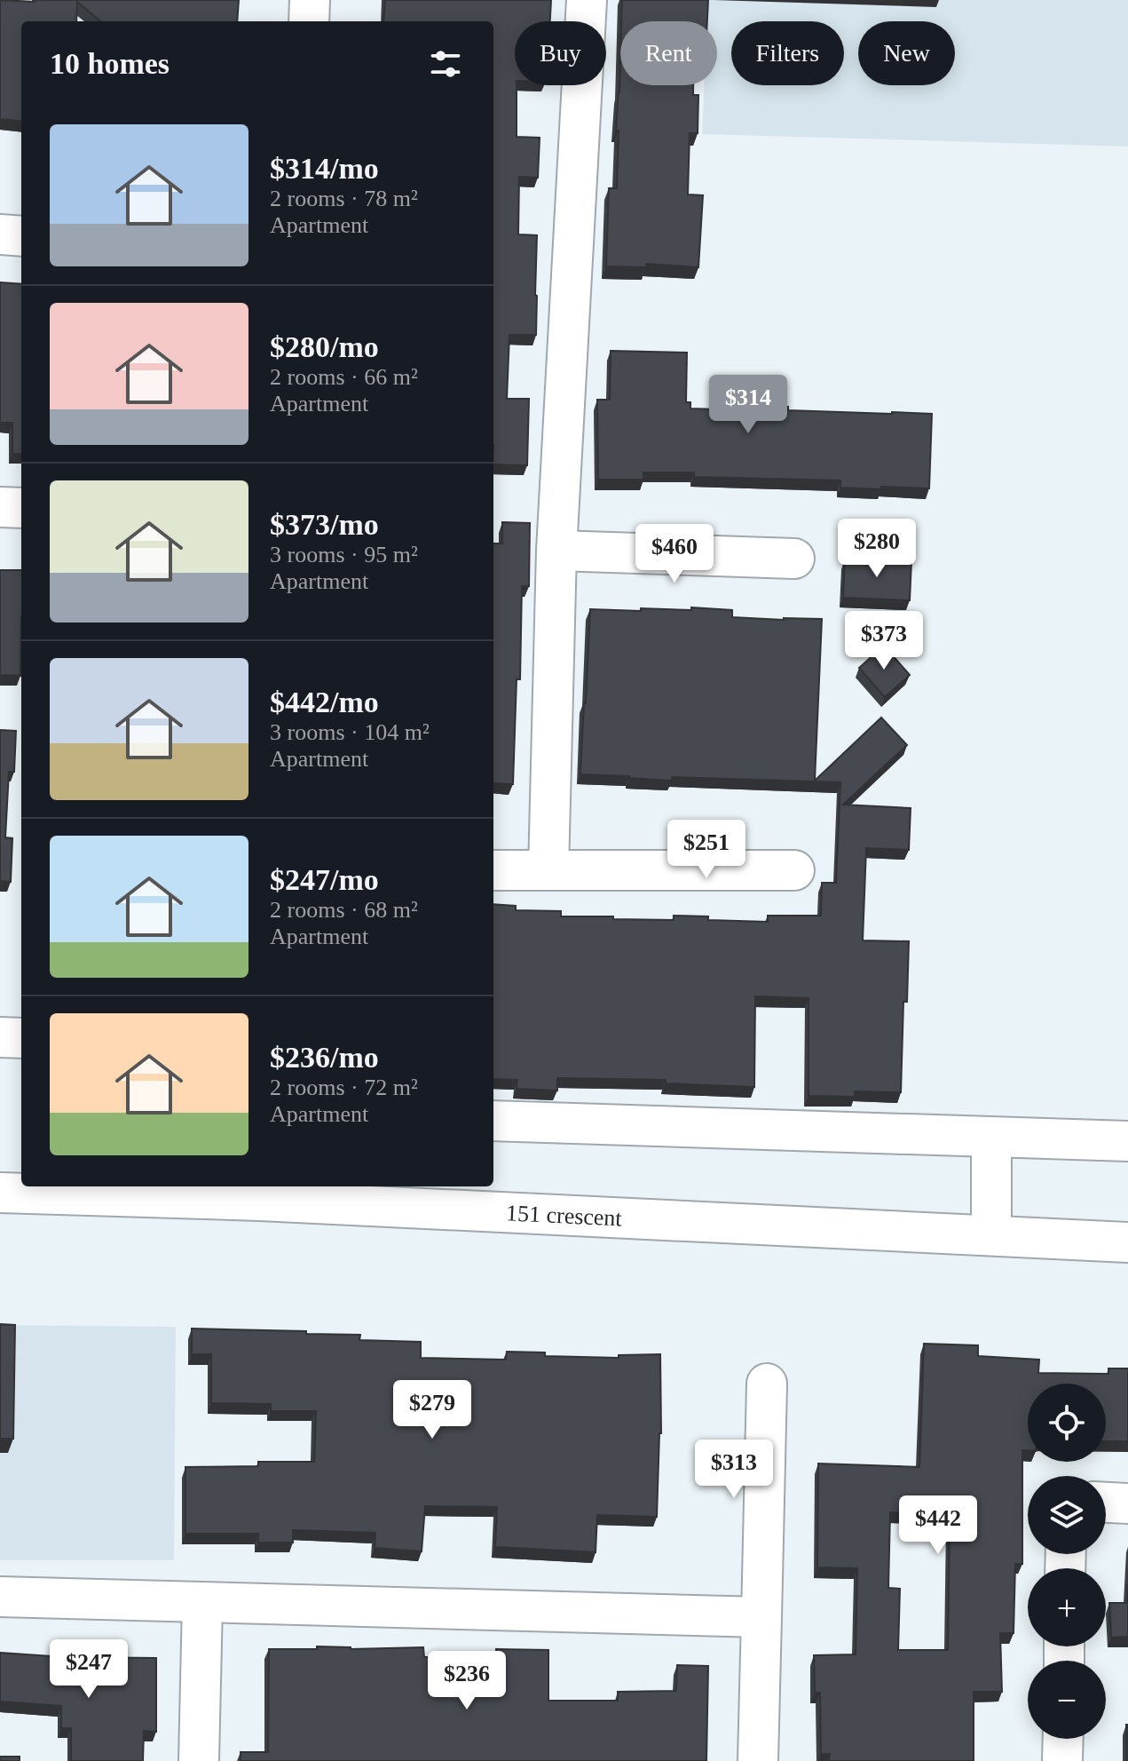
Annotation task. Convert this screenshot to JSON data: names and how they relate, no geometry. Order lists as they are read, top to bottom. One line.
{"streets":{"street":["151 crescent"]},"page":{"chip":["Buy","Rent","Filters","New"],"heading":"10 homes","list":[{"name":"$314/mo","note":"2 rooms · 78 m² · Apartment"},{"name":"$280/mo","note":"2 rooms · 66 m² · Apartment"},{"name":"$373/mo","note":"3 rooms · 95 m² · Apartment"},{"name":"$442/mo","note":"3 rooms · 104 m² · Apartment"},{"name":"$247/mo","note":"2 rooms · 68 m² · Apartment"},{"name":"$236/mo","note":"2 rooms · 72 m² · Apartment"}],"price":["$314","$280","$460","$373","$251","$279","$313","$442","$247","$236"],"map_buttons":["+","−"]}}
